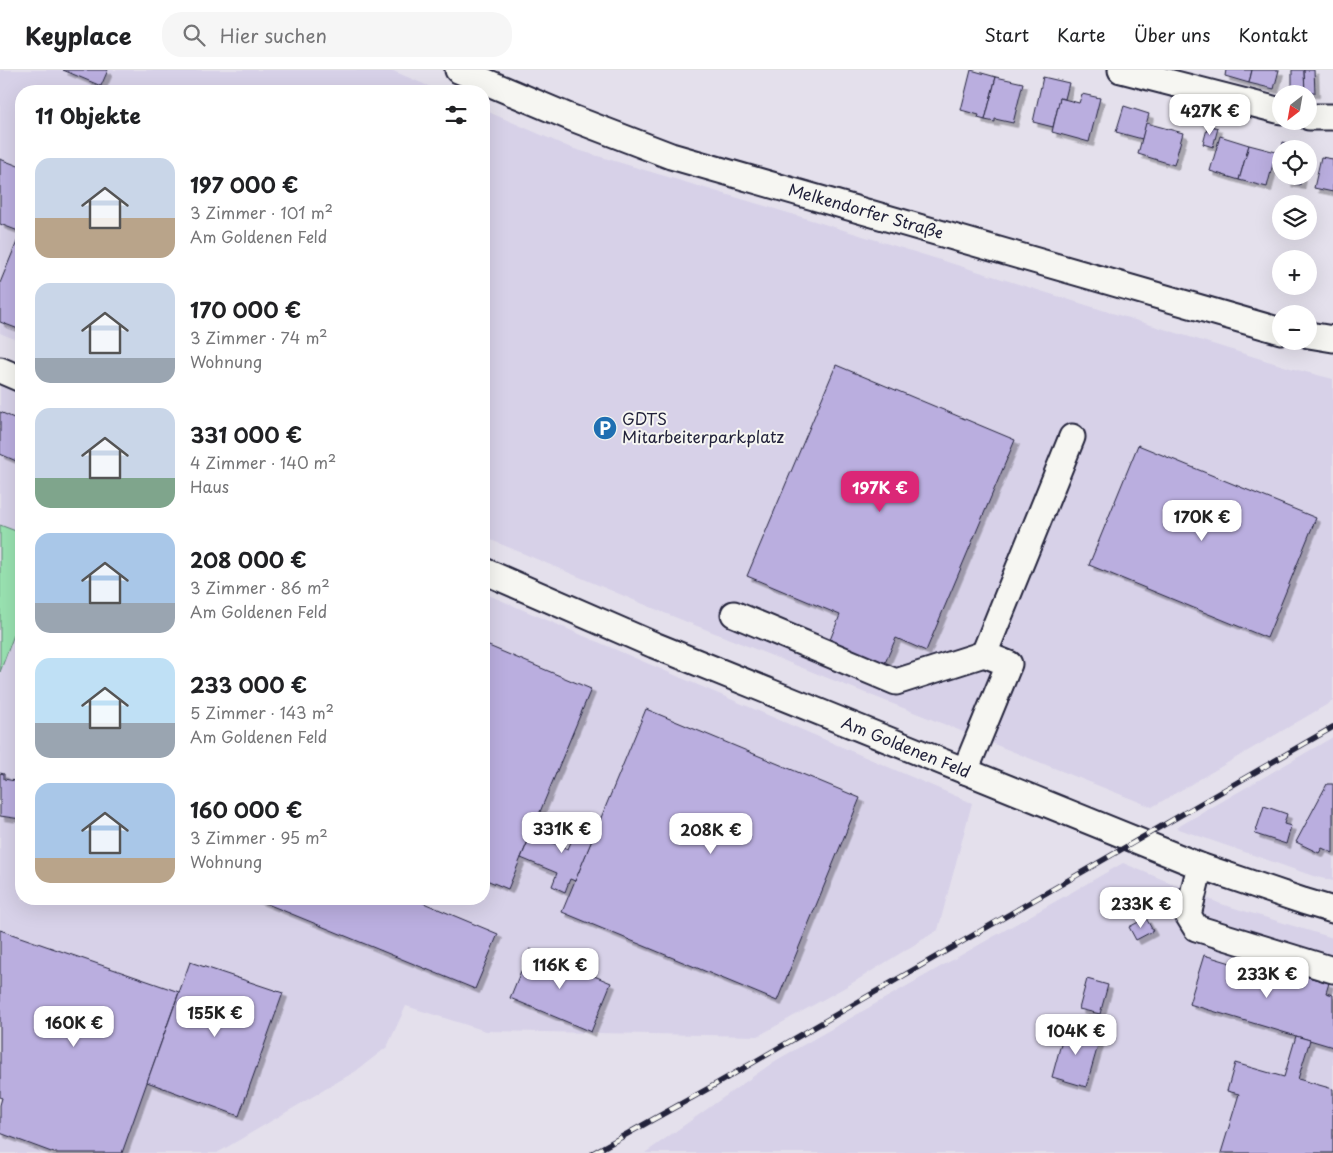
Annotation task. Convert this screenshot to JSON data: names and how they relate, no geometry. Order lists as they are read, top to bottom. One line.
{"streets":{"street":["Melkendorfer Straße","Am Goldenen Feld"]},"places":{"parking":["GDTS Mitarbeiterparkplatz"]},"north":"bottom left","page":{"header":"Keyplace","search":"Hier suchen","nav":["Start","Karte","Über uns","Kontakt"],"map_buttons":["+","−"],"heading":"11 Objekte","price":["427K €","197K €","170K €","331K €","208K €","233K €","116K €","233K €","155K €","160K €","104K €"],"list":[{"name":"197 000 €","note":"3 Zimmer · 101 m² · Am Goldenen Feld"},{"name":"170 000 €","note":"3 Zimmer · 74 m² · Wohnung"},{"name":"331 000 €","note":"4 Zimmer · 140 m² · Haus"},{"name":"208 000 €","note":"3 Zimmer · 86 m² · Am Goldenen Feld"},{"name":"233 000 €","note":"5 Zimmer · 143 m² · Am Goldenen Feld"},{"name":"160 000 €","note":"3 Zimmer · 95 m² · Wohnung"}]}}
